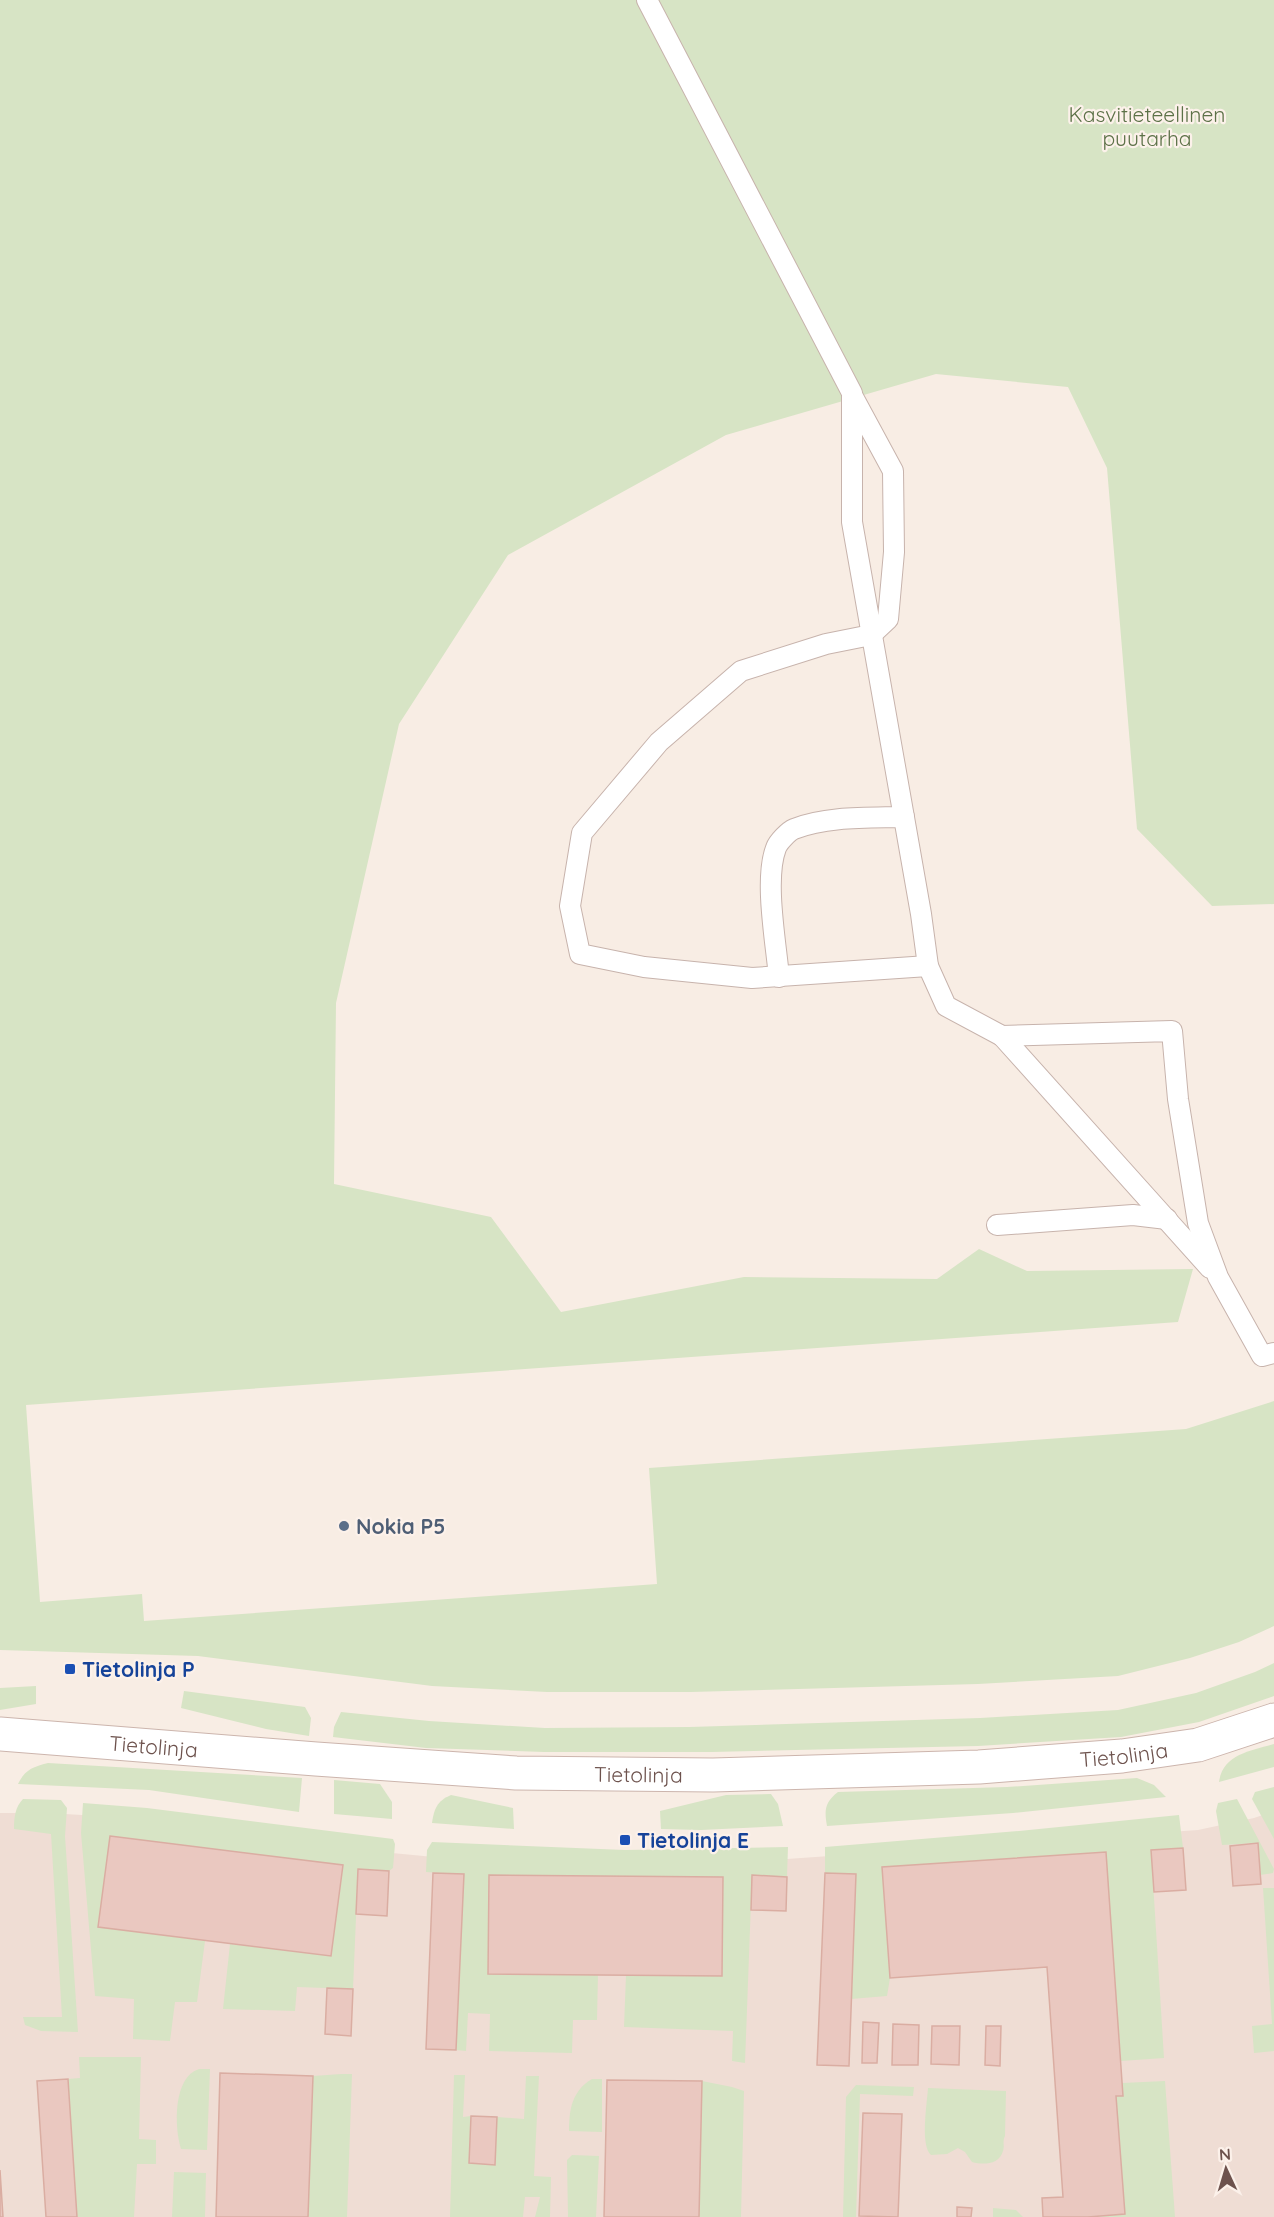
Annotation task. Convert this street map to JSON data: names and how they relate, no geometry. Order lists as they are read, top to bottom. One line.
{"streets":{"street":["Tietolinja"]},"parks":["Kasvitieteellinen puutarha"],"places":{"other":["Nokia P5"],"transit":["Tietolinja P","Tietolinja E"]},"north":"top"}
